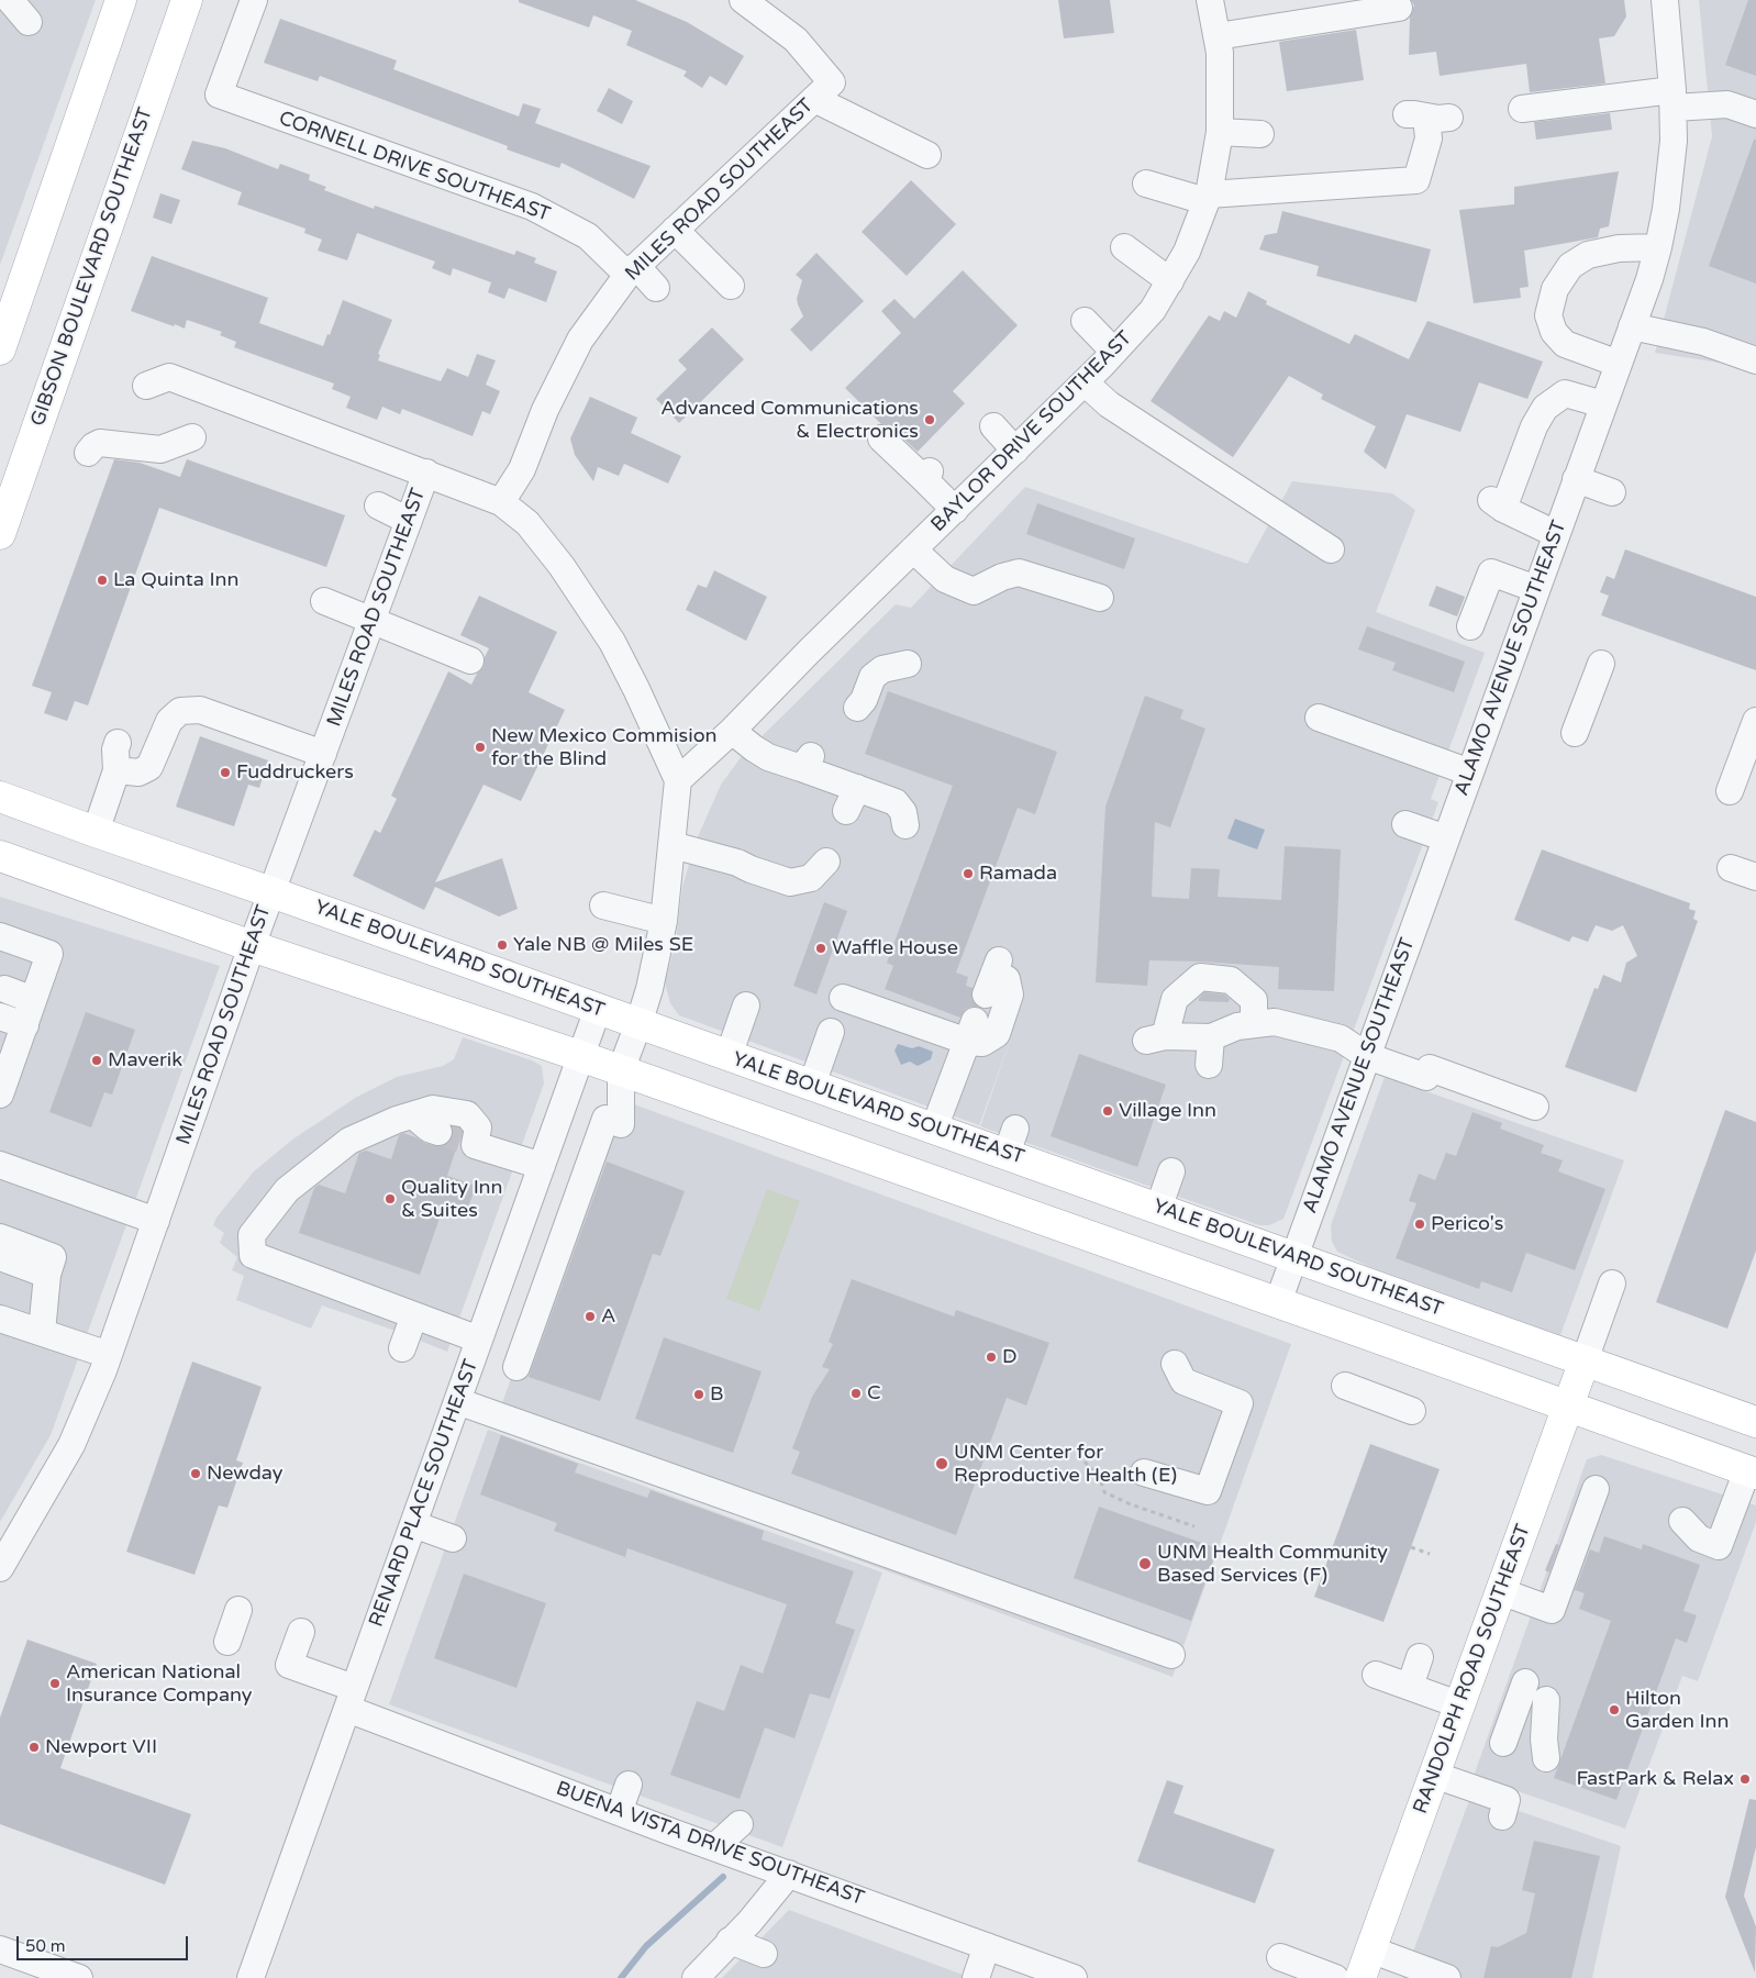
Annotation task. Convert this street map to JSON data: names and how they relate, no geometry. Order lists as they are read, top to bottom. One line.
{"streets":{"main road":["GIBSON BOULEVARD SOUTHEAST","YALE BOULEVARD SOUTHEAST","RANDOLPH ROAD SOUTHEAST"],"street":["CORNELL DRIVE SOUTHEAST","MILES ROAD SOUTHEAST","BAYLOR DRIVE SOUTHEAST","ALAMO AVENUE SOUTHEAST","RENARD PLACE SOUTHEAST","BUENA VISTA DRIVE SOUTHEAST"]},"crossings":[["CORNELL DRIVE SOUTHEAST","MILES ROAD SOUTHEAST"],["MILES ROAD SOUTHEAST","YALE BOULEVARD SOUTHEAST"],["ALAMO AVENUE SOUTHEAST","YALE BOULEVARD SOUTHEAST"],["YALE BOULEVARD SOUTHEAST","RENARD PLACE SOUTHEAST"],["YALE BOULEVARD SOUTHEAST","RANDOLPH ROAD SOUTHEAST"],["RENARD PLACE SOUTHEAST","BUENA VISTA DRIVE SOUTHEAST"]],"places":["Advanced Communications & Electronics","La Quinta Inn","New Mexico Commision for the Blind","Fuddruckers","Ramada","Yale NB @ Miles SE","Waffle House","Maverik","Village Inn","Quality Inn & Suites","Perico's","A","D","C","B","UNM Center for Reproductive Health (E)","Newday","UNM Health Community Based Services (F)","American National Insurance Company","Hilton Garden Inn","Newport VII","FastPark & Relax"],"scale_bar":"50 m"}
